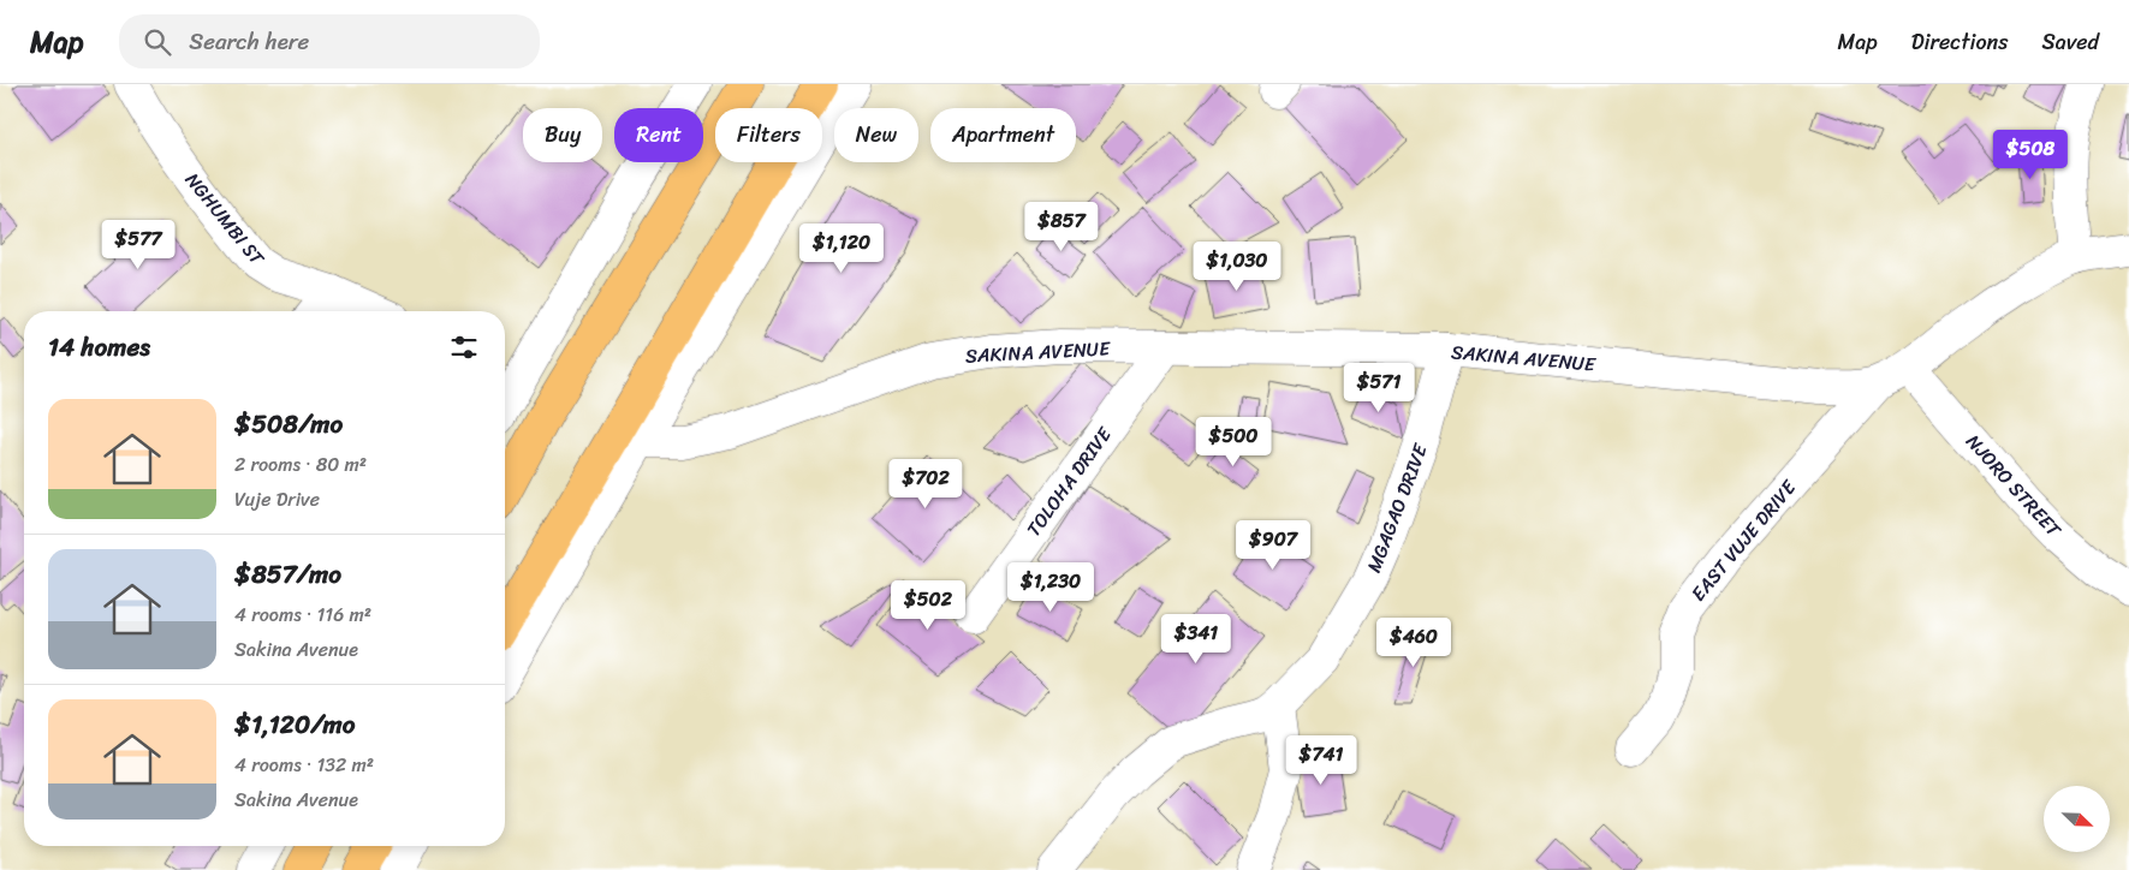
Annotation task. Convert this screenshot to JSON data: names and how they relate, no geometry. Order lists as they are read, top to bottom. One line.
{"streets":{"street":["NGHUMBI ST","SAKINA AVENUE","TOLOHA DRIVE","NJORO STREET","MGAGAO DRIVE","EAST VUJE DRIVE"]},"crossings":[["SAKINA AVENUE","TOLOHA DRIVE"],["SAKINA AVENUE","NJORO STREET"],["SAKINA AVENUE","MGAGAO DRIVE"],["SAKINA AVENUE","EAST VUJE DRIVE"]],"north":"bottom right","page":{"header":"Map","search":"Search here","nav":["Map","Directions","Saved"],"chip":["Buy","Rent","Filters","New","Apartment"],"price":["$508","$857","$577","$1,120","$1,030","$571","$500","$702","$907","$1,230","$502","$341","$460","$741"],"heading":"14 homes","list":[{"name":"$508/mo","note":"2 rooms · 80 m² · Vuje Drive"},{"name":"$857/mo","note":"4 rooms · 116 m² · Sakina Avenue"},{"name":"$1,120/mo","note":"4 rooms · 132 m² · Sakina Avenue"}]}}
